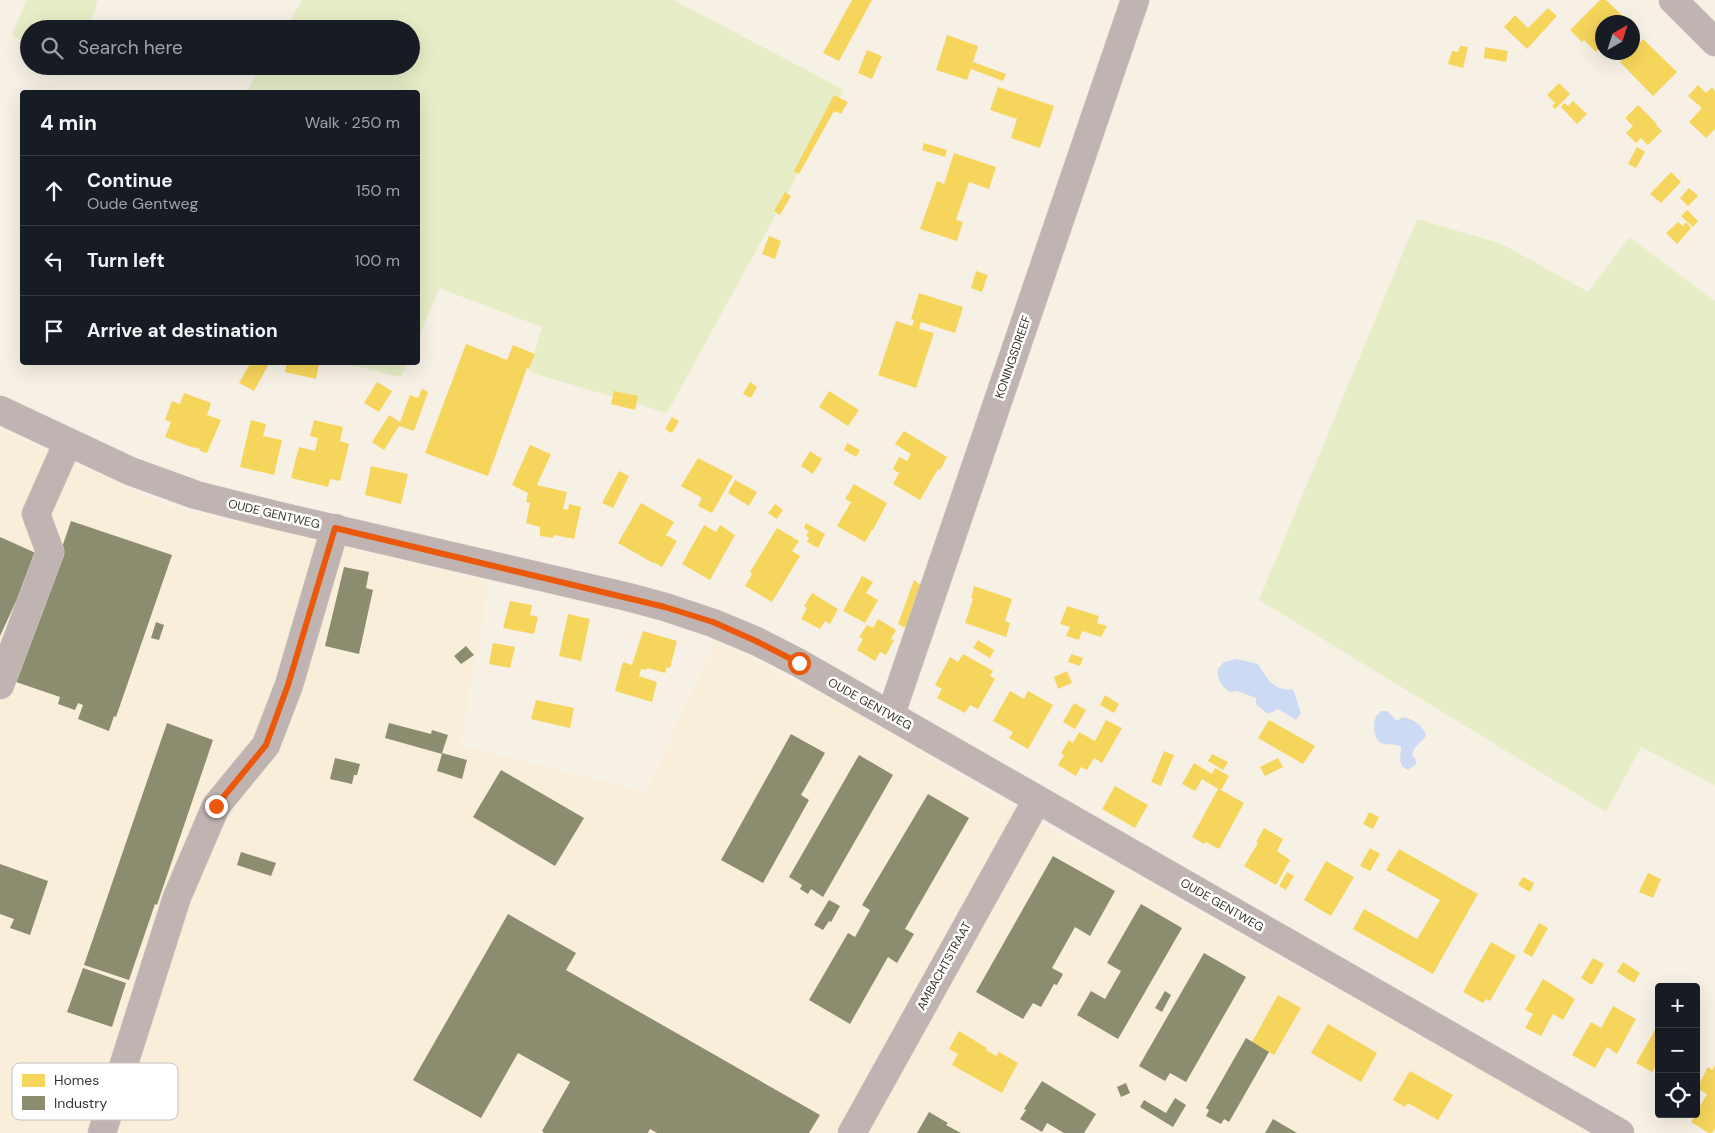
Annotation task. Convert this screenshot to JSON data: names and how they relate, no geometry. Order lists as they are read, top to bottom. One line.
{"streets":{"street":["KONINGSDREEF","OUDE GENTWEG","AMBACHTSTRAAT"]},"crossings":[["KONINGSDREEF","OUDE GENTWEG"],["OUDE GENTWEG","AMBACHTSTRAAT"]],"legend":["Homes","Industry"],"north":"top right","page":{"search":"Search here","heading":["4 min","Walk · 250 m"],"list":[["Continue","Oude Gentweg","150 m"],["Turn left","100 m"],"Arrive at destination"],"map_buttons":["+","−"]}}
